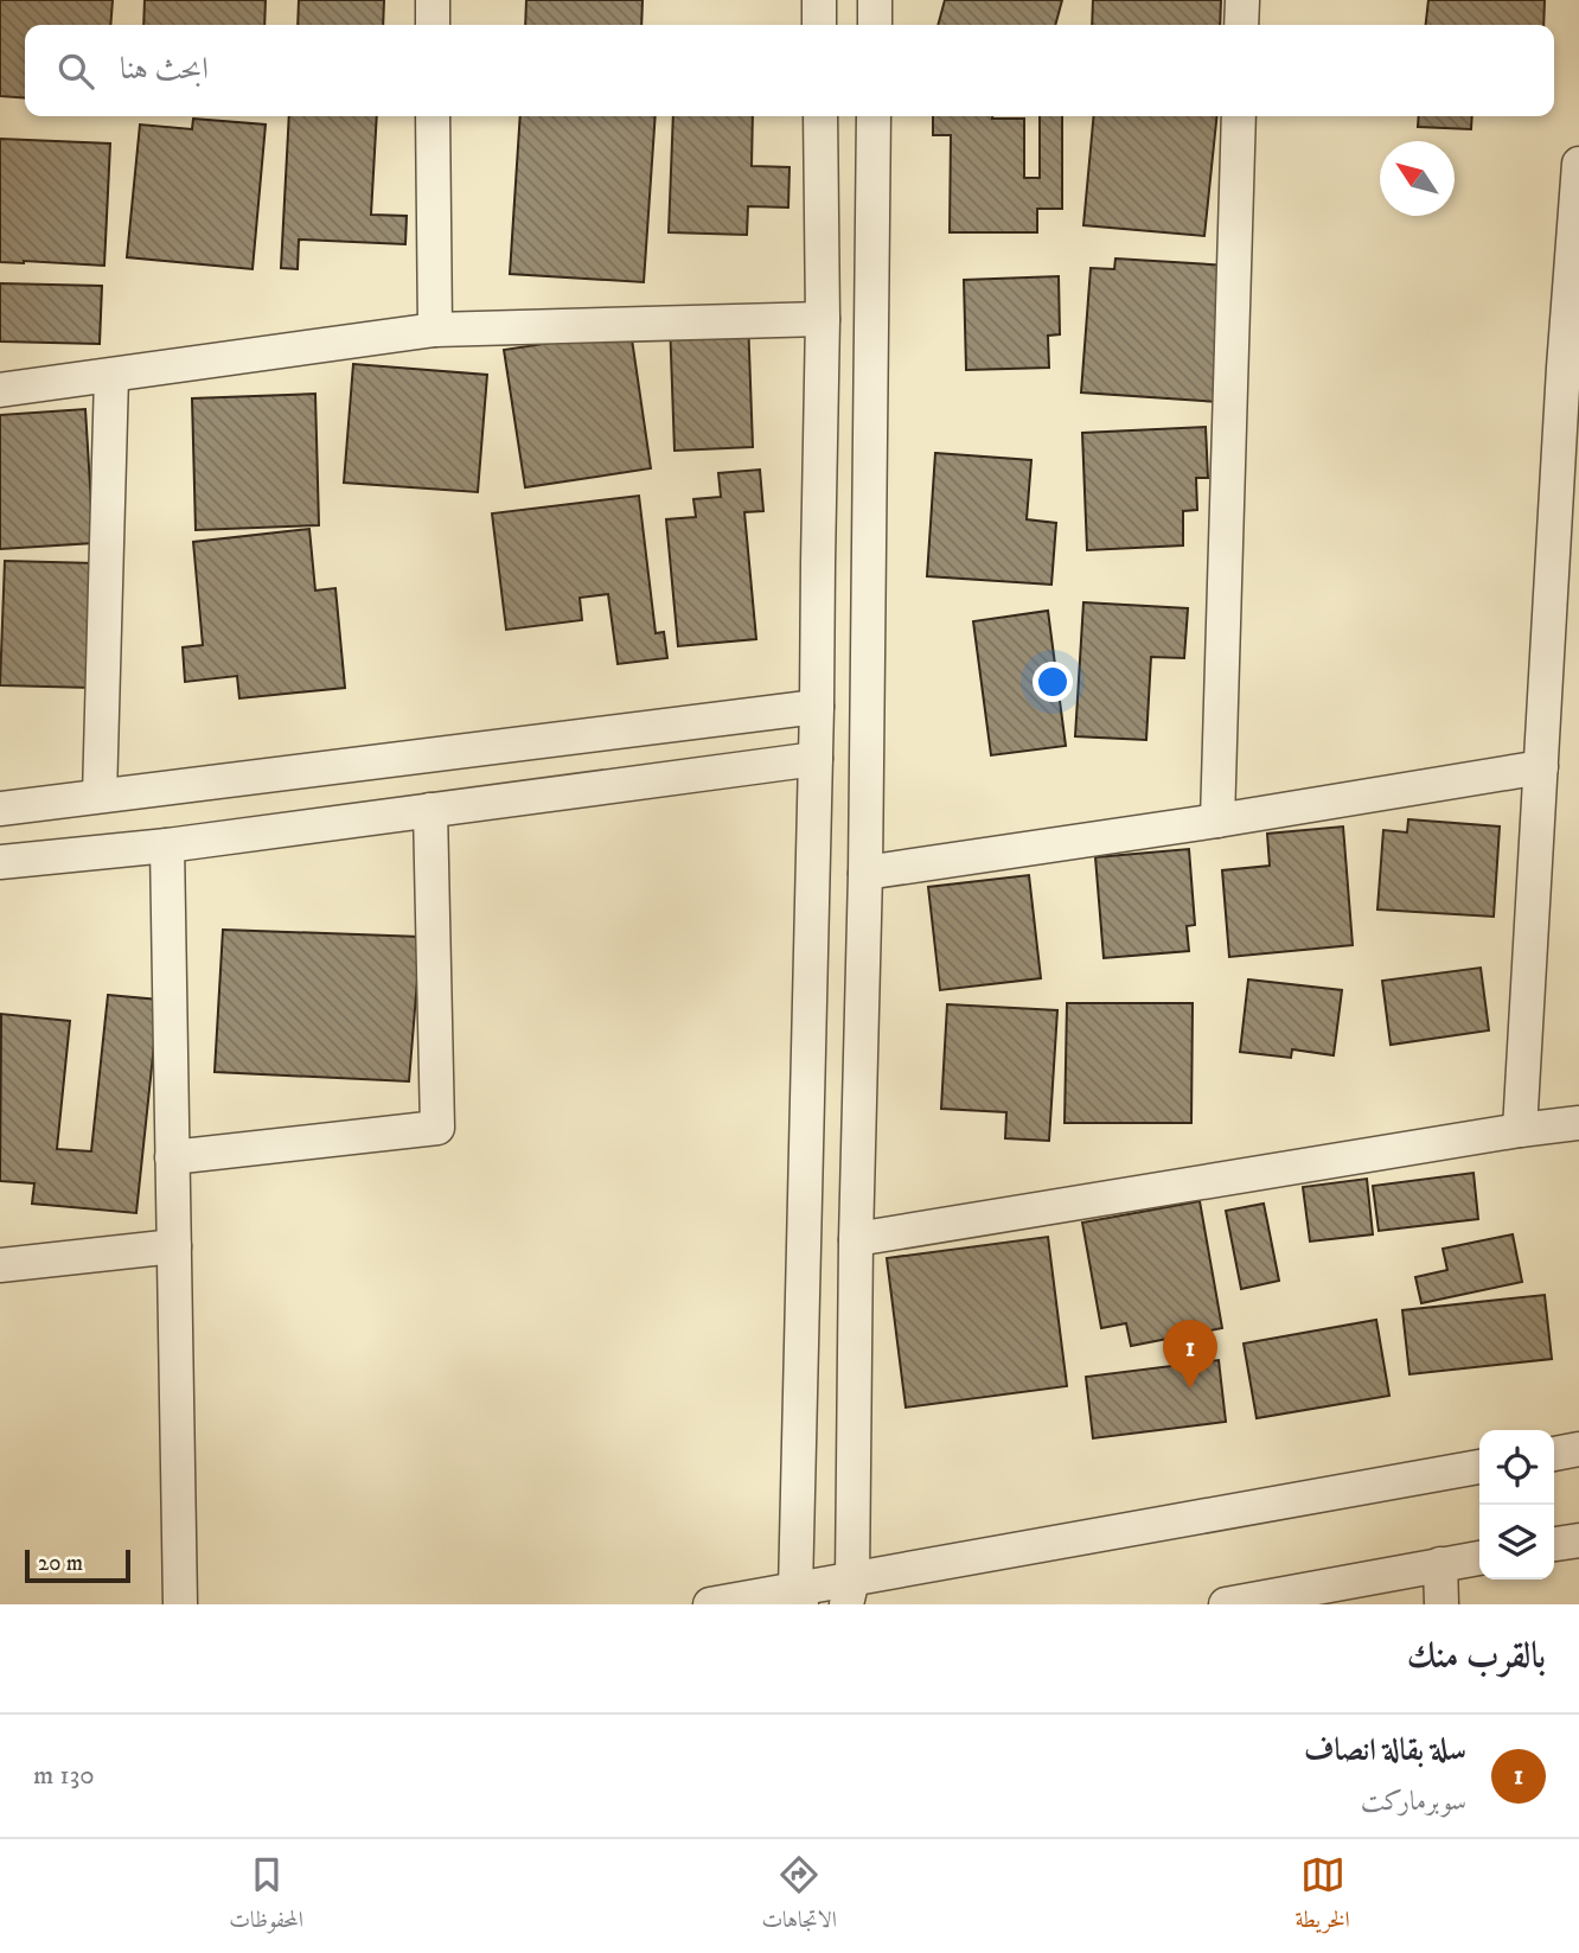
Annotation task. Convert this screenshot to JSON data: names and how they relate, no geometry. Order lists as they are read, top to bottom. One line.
{"scale_bar":"20 m","north":"top left","page":{"search":"ابحث هنا","pins":"1","scale":"20 m","heading":"بالقرب منك","list":[{"mark":"1","name":"سلة بقالة انصاف","note":"سوبرماركت","value":"130 m"}],"nav":["الخريطة","الاتجاهات","المحفوظات"]}}
